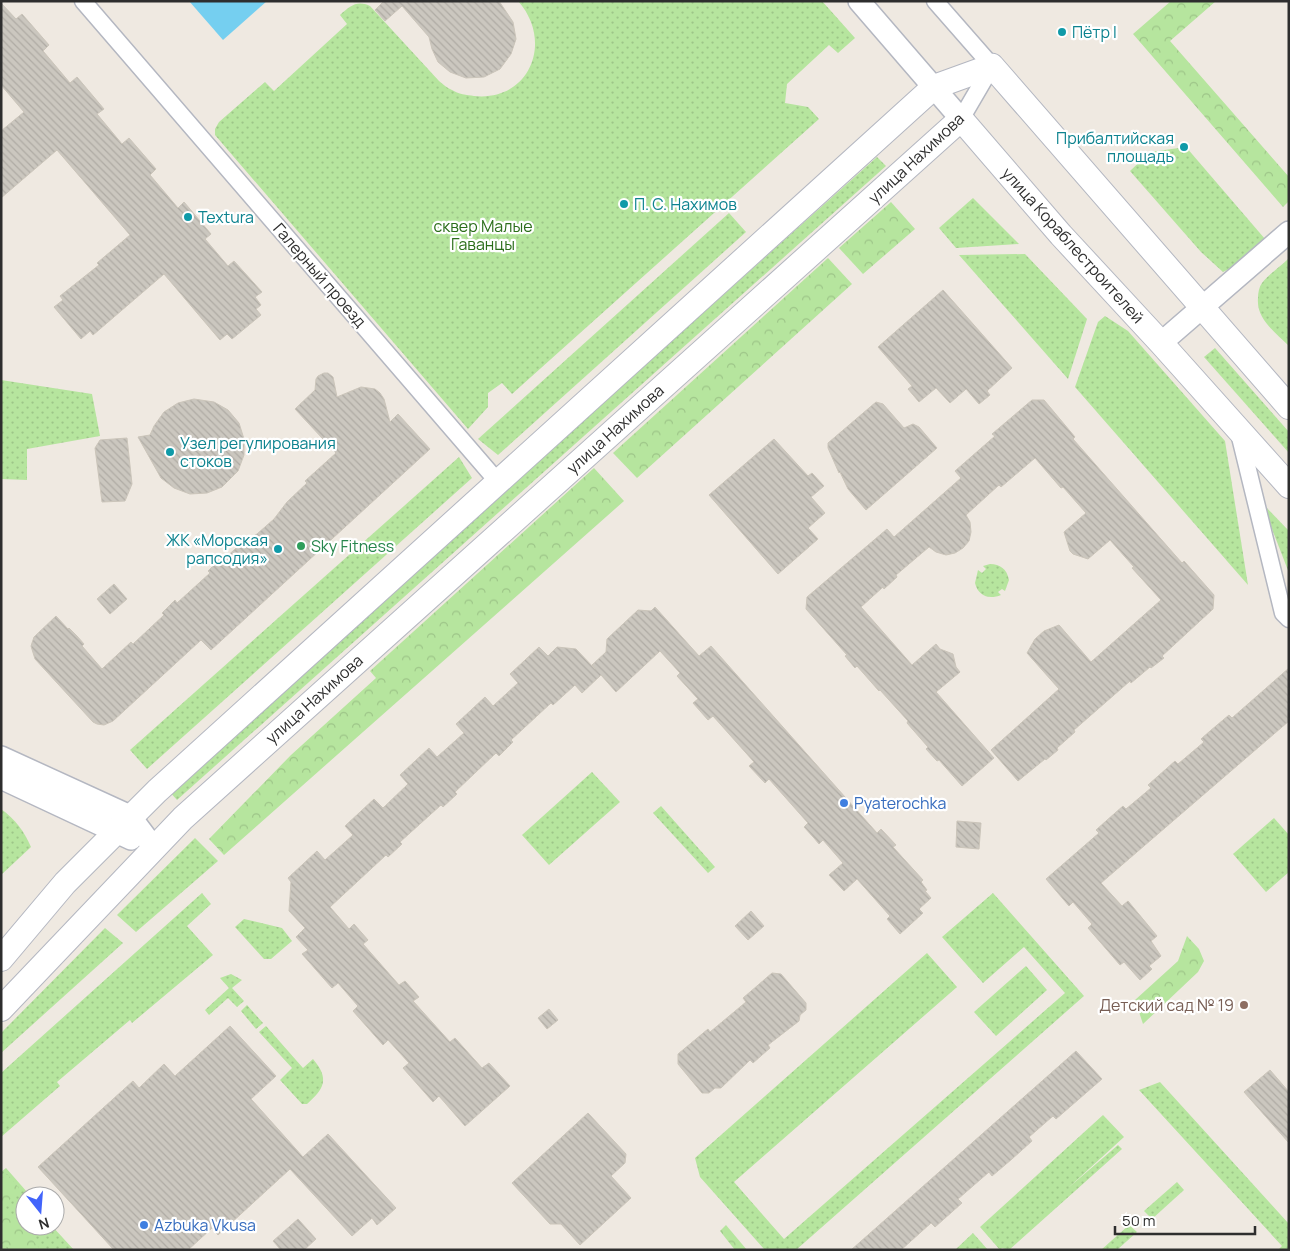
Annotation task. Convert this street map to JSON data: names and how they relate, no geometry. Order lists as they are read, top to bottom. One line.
{"streets":{"main road":["улица Нахимова","улица Кораблестроителей"],"street":["Галерный проезд"]},"crossings":[["улица Нахимова","улица Кораблестроителей"]],"parks":["сквер Малые Гаванцы"],"places":["Пётр I","Прибалтийская площадь","П. С. Нахимов","Textura","Узел регулирования стоков","Sky Fitness","ЖК «Морская рапсодия»","Pyaterochka","Детский сад № 19","Azbuka Vkusa"],"scale_bar":"50 m","north":"bottom"}
